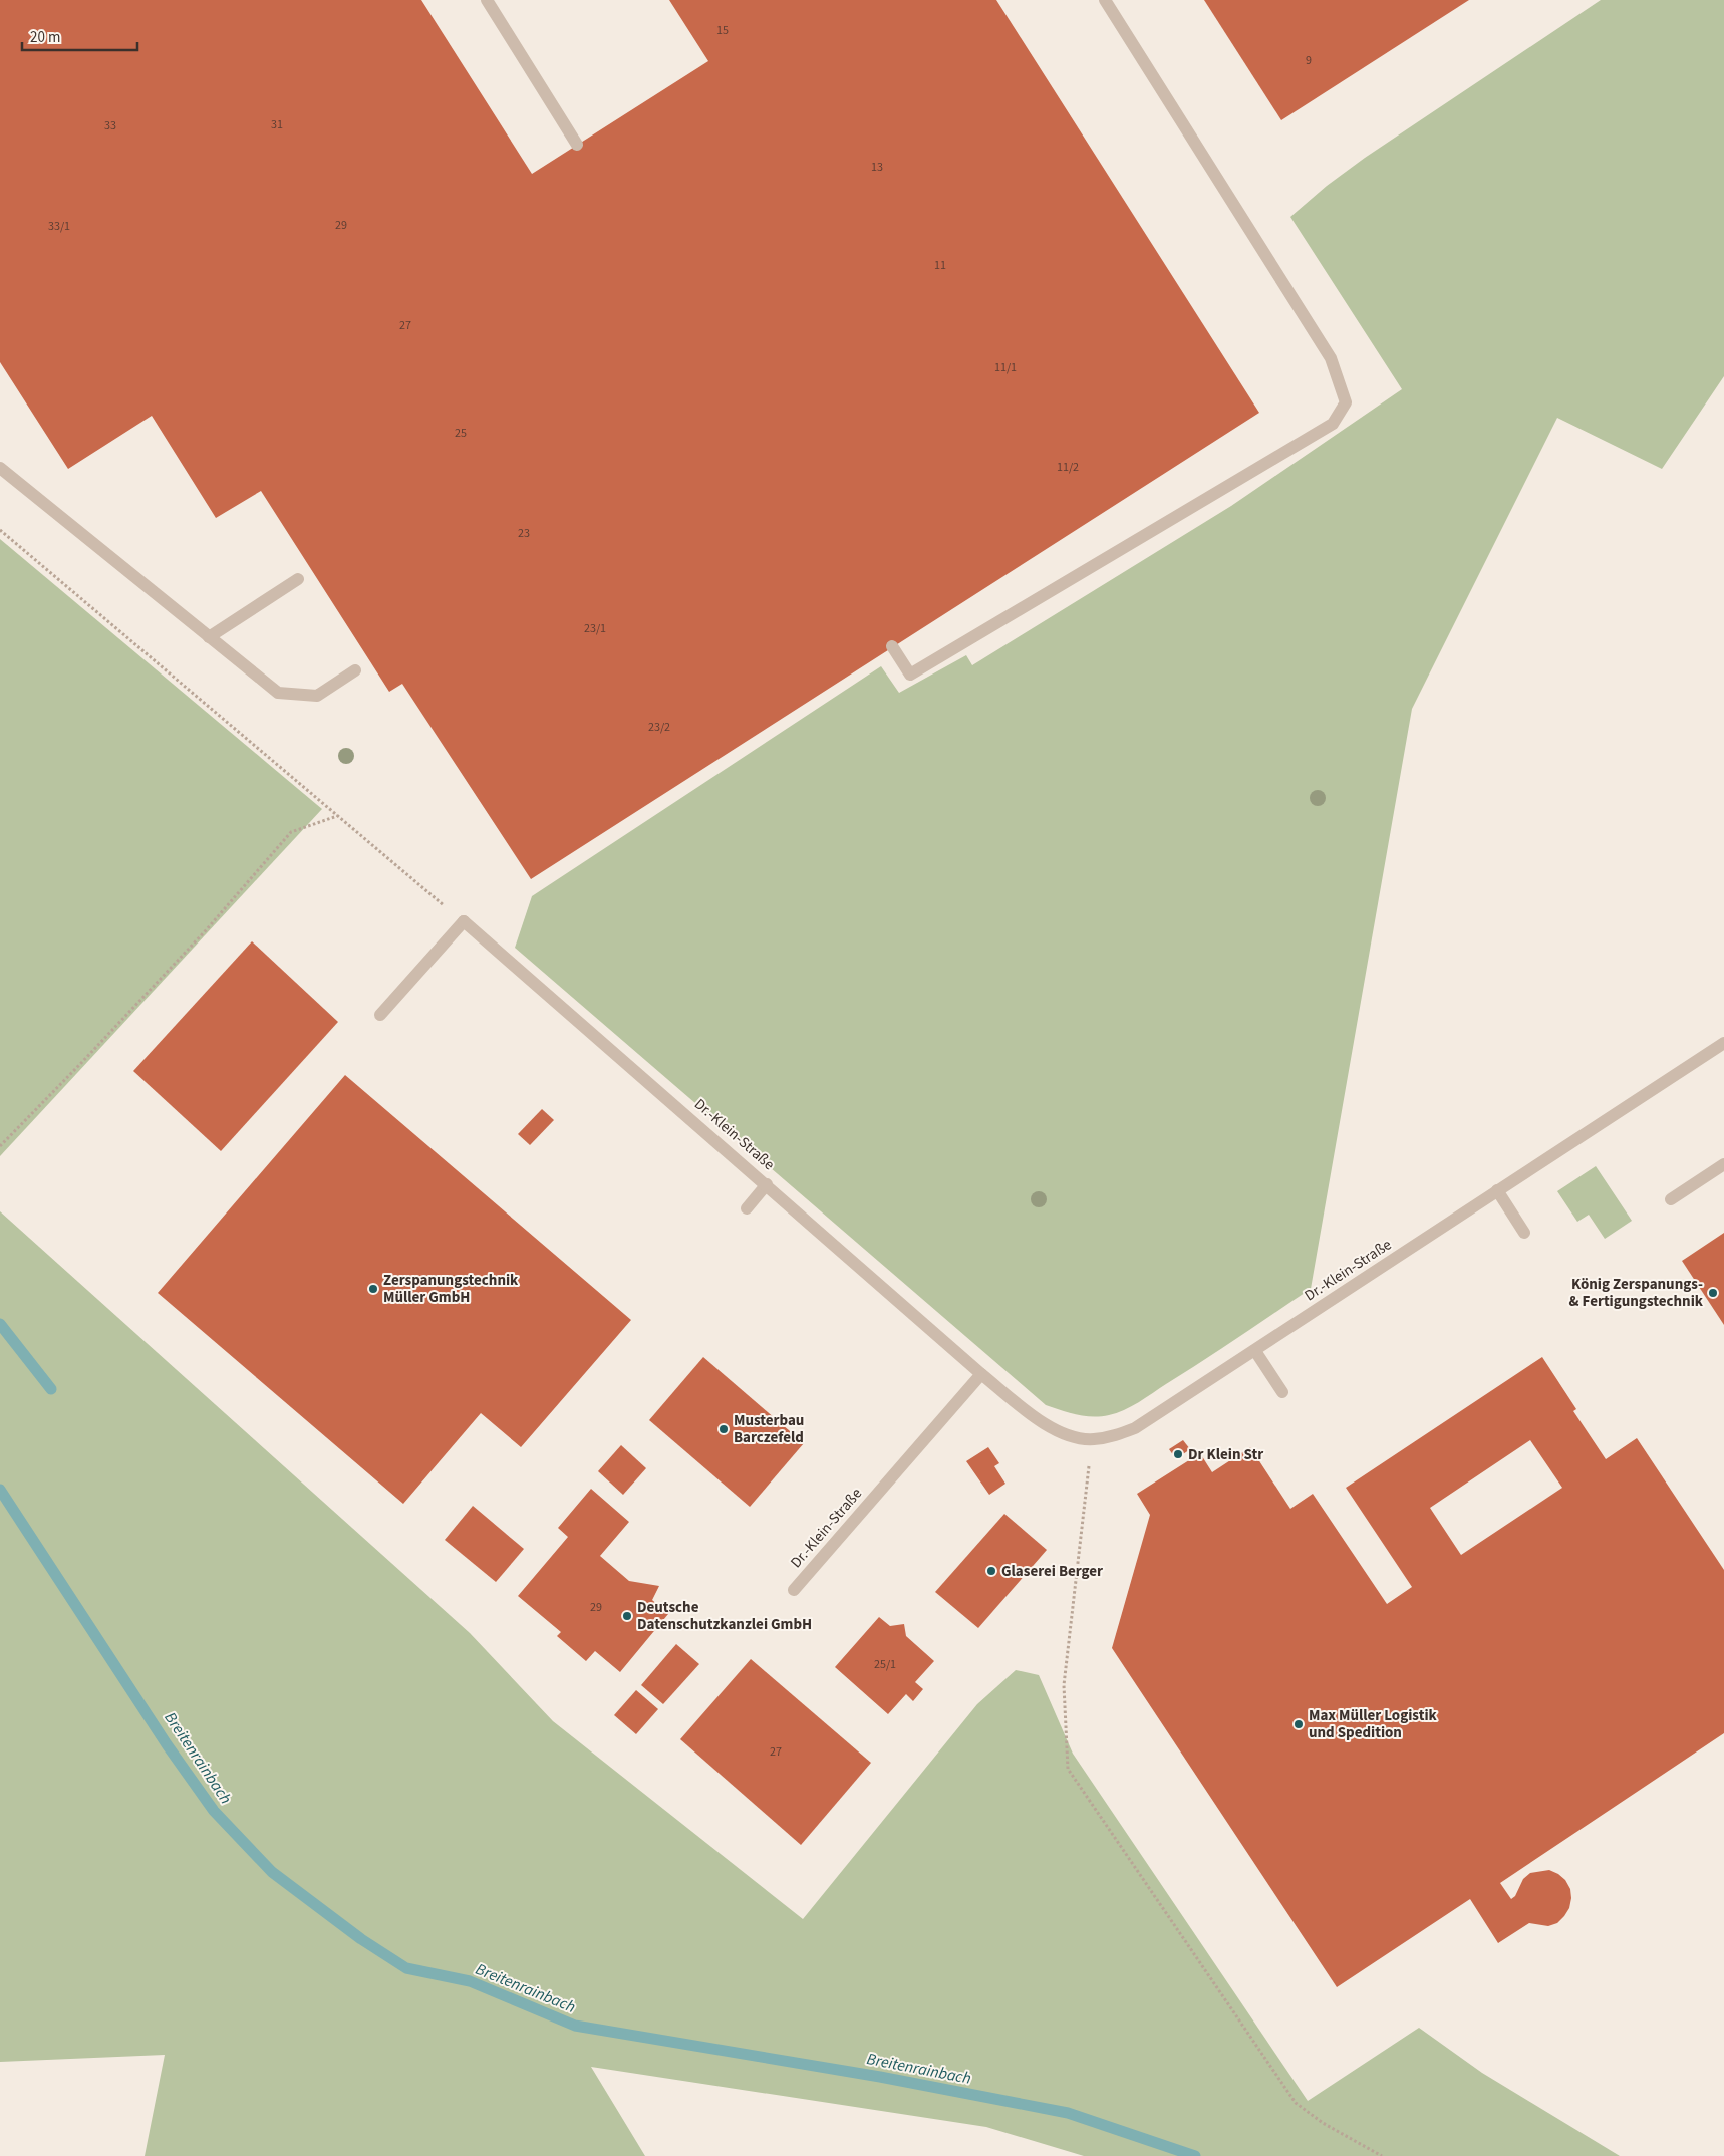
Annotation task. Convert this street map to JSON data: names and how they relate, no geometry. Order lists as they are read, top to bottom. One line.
{"streets":{"street":["Dr.-Klein-Straße"]},"water":["Breitenrainbach"],"places":["Zerspanungstechnik Müller GmbH","König Zerspanungs- & Fertigungstechnik","Musterbau Barczefeld","Dr Klein Str","Glaserei Berger","Deutsche Datenschutzkanzlei GmbH","Max Müller Logistik und Spedition"],"house_numbers":["15","9","31","33","13","29","33/1","11","27","11/1","25","11/2","23","23/1","23/2","29","25/1","27"],"scale_bar":"20 m"}
